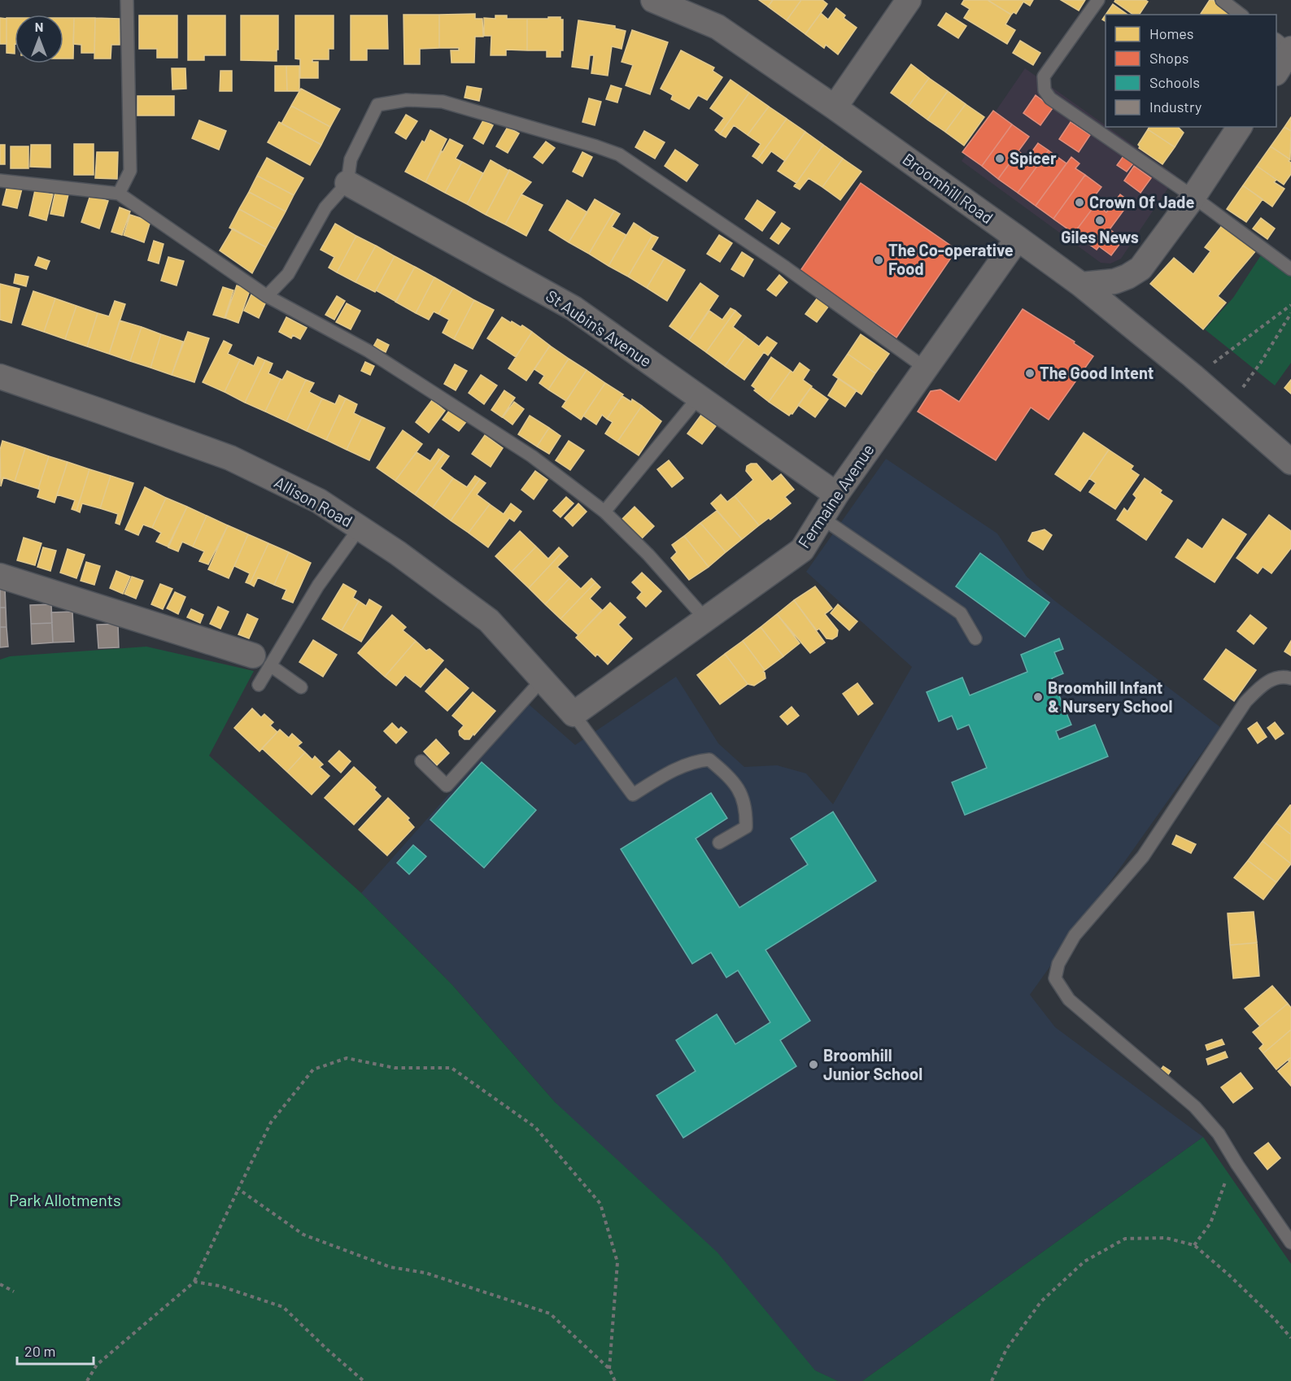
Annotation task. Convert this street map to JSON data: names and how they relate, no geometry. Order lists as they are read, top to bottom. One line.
{"streets":{"street":["Broomhill Road","St Aubin's Avenue","Fermaine Avenue","Allison Road"]},"crossings":[["Broomhill Road","Fermaine Avenue"],["St Aubin's Avenue","Fermaine Avenue"],["Fermaine Avenue","Allison Road"]],"parks":["Park Allotments"],"places":["Spicer","Crown Of Jade","Giles News","The Co-operative Food","The Good Intent","Broomhill Infant & Nursery School","Broomhill Junior School"],"legend":["Homes","Shops","Schools","Industry"],"scale_bar":"20 m","north":"top"}
